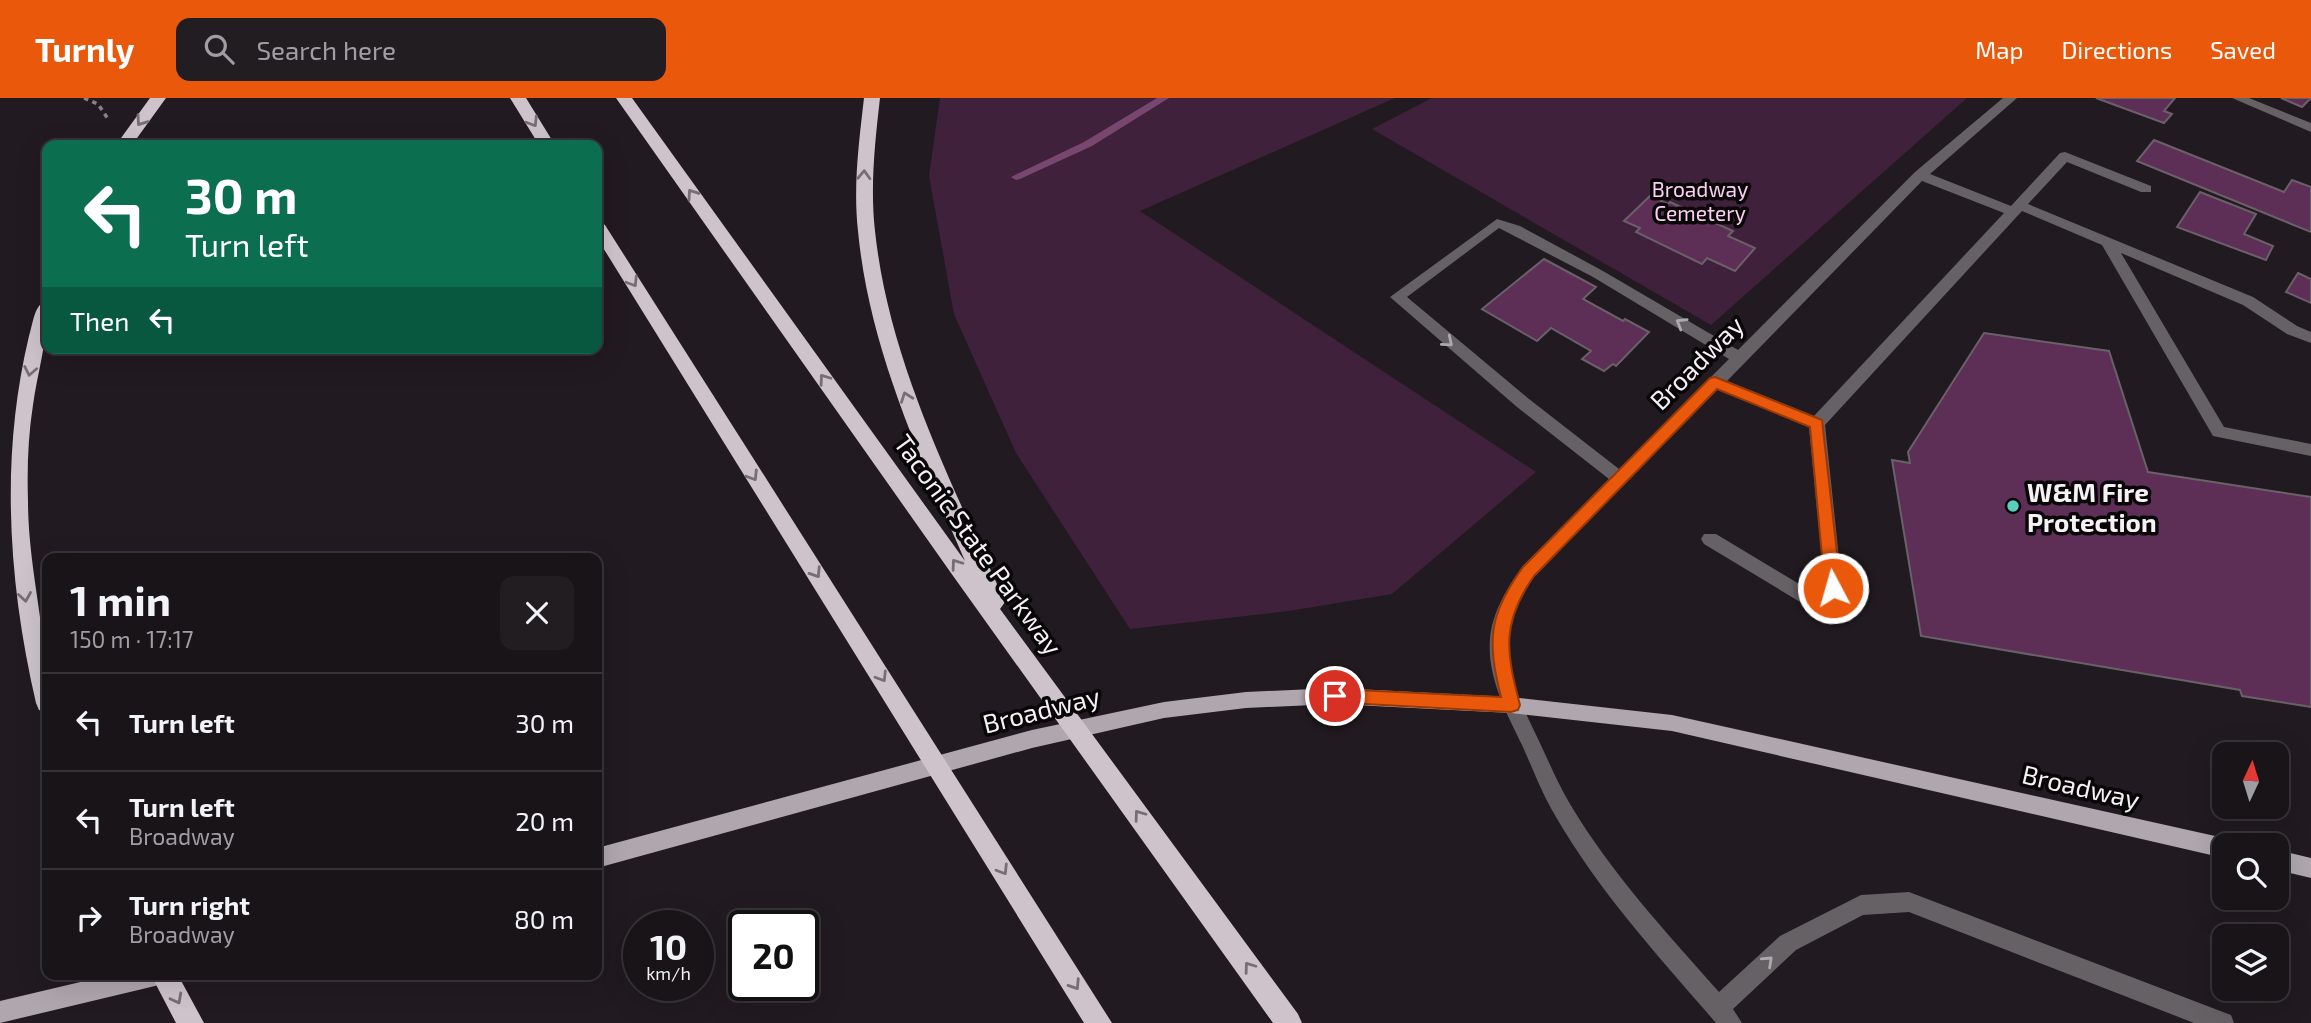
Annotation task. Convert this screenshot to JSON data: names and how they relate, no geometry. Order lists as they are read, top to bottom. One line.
{"streets":{"highway":["Taconic State Parkway"],"main road":["Broadway"]},"parks":["Broadway Cemetery"],"places":["W&M Fire Protection"],"north":"top","page":{"header":"Turnly","search":"Search here","nav":["Map","Directions","Saved"],"turn":["30 m","Turn left"],"then":"Then","heading":["1 min","150 m · 17:17"],"list":[{"name":"Turn left","value":"30 m"},{"name":"Turn left","note":"Broadway","value":"20 m"},{"name":"Turn right","note":"Broadway","value":"80 m"}],"speed":"10 km/h","limit":"20"}}
